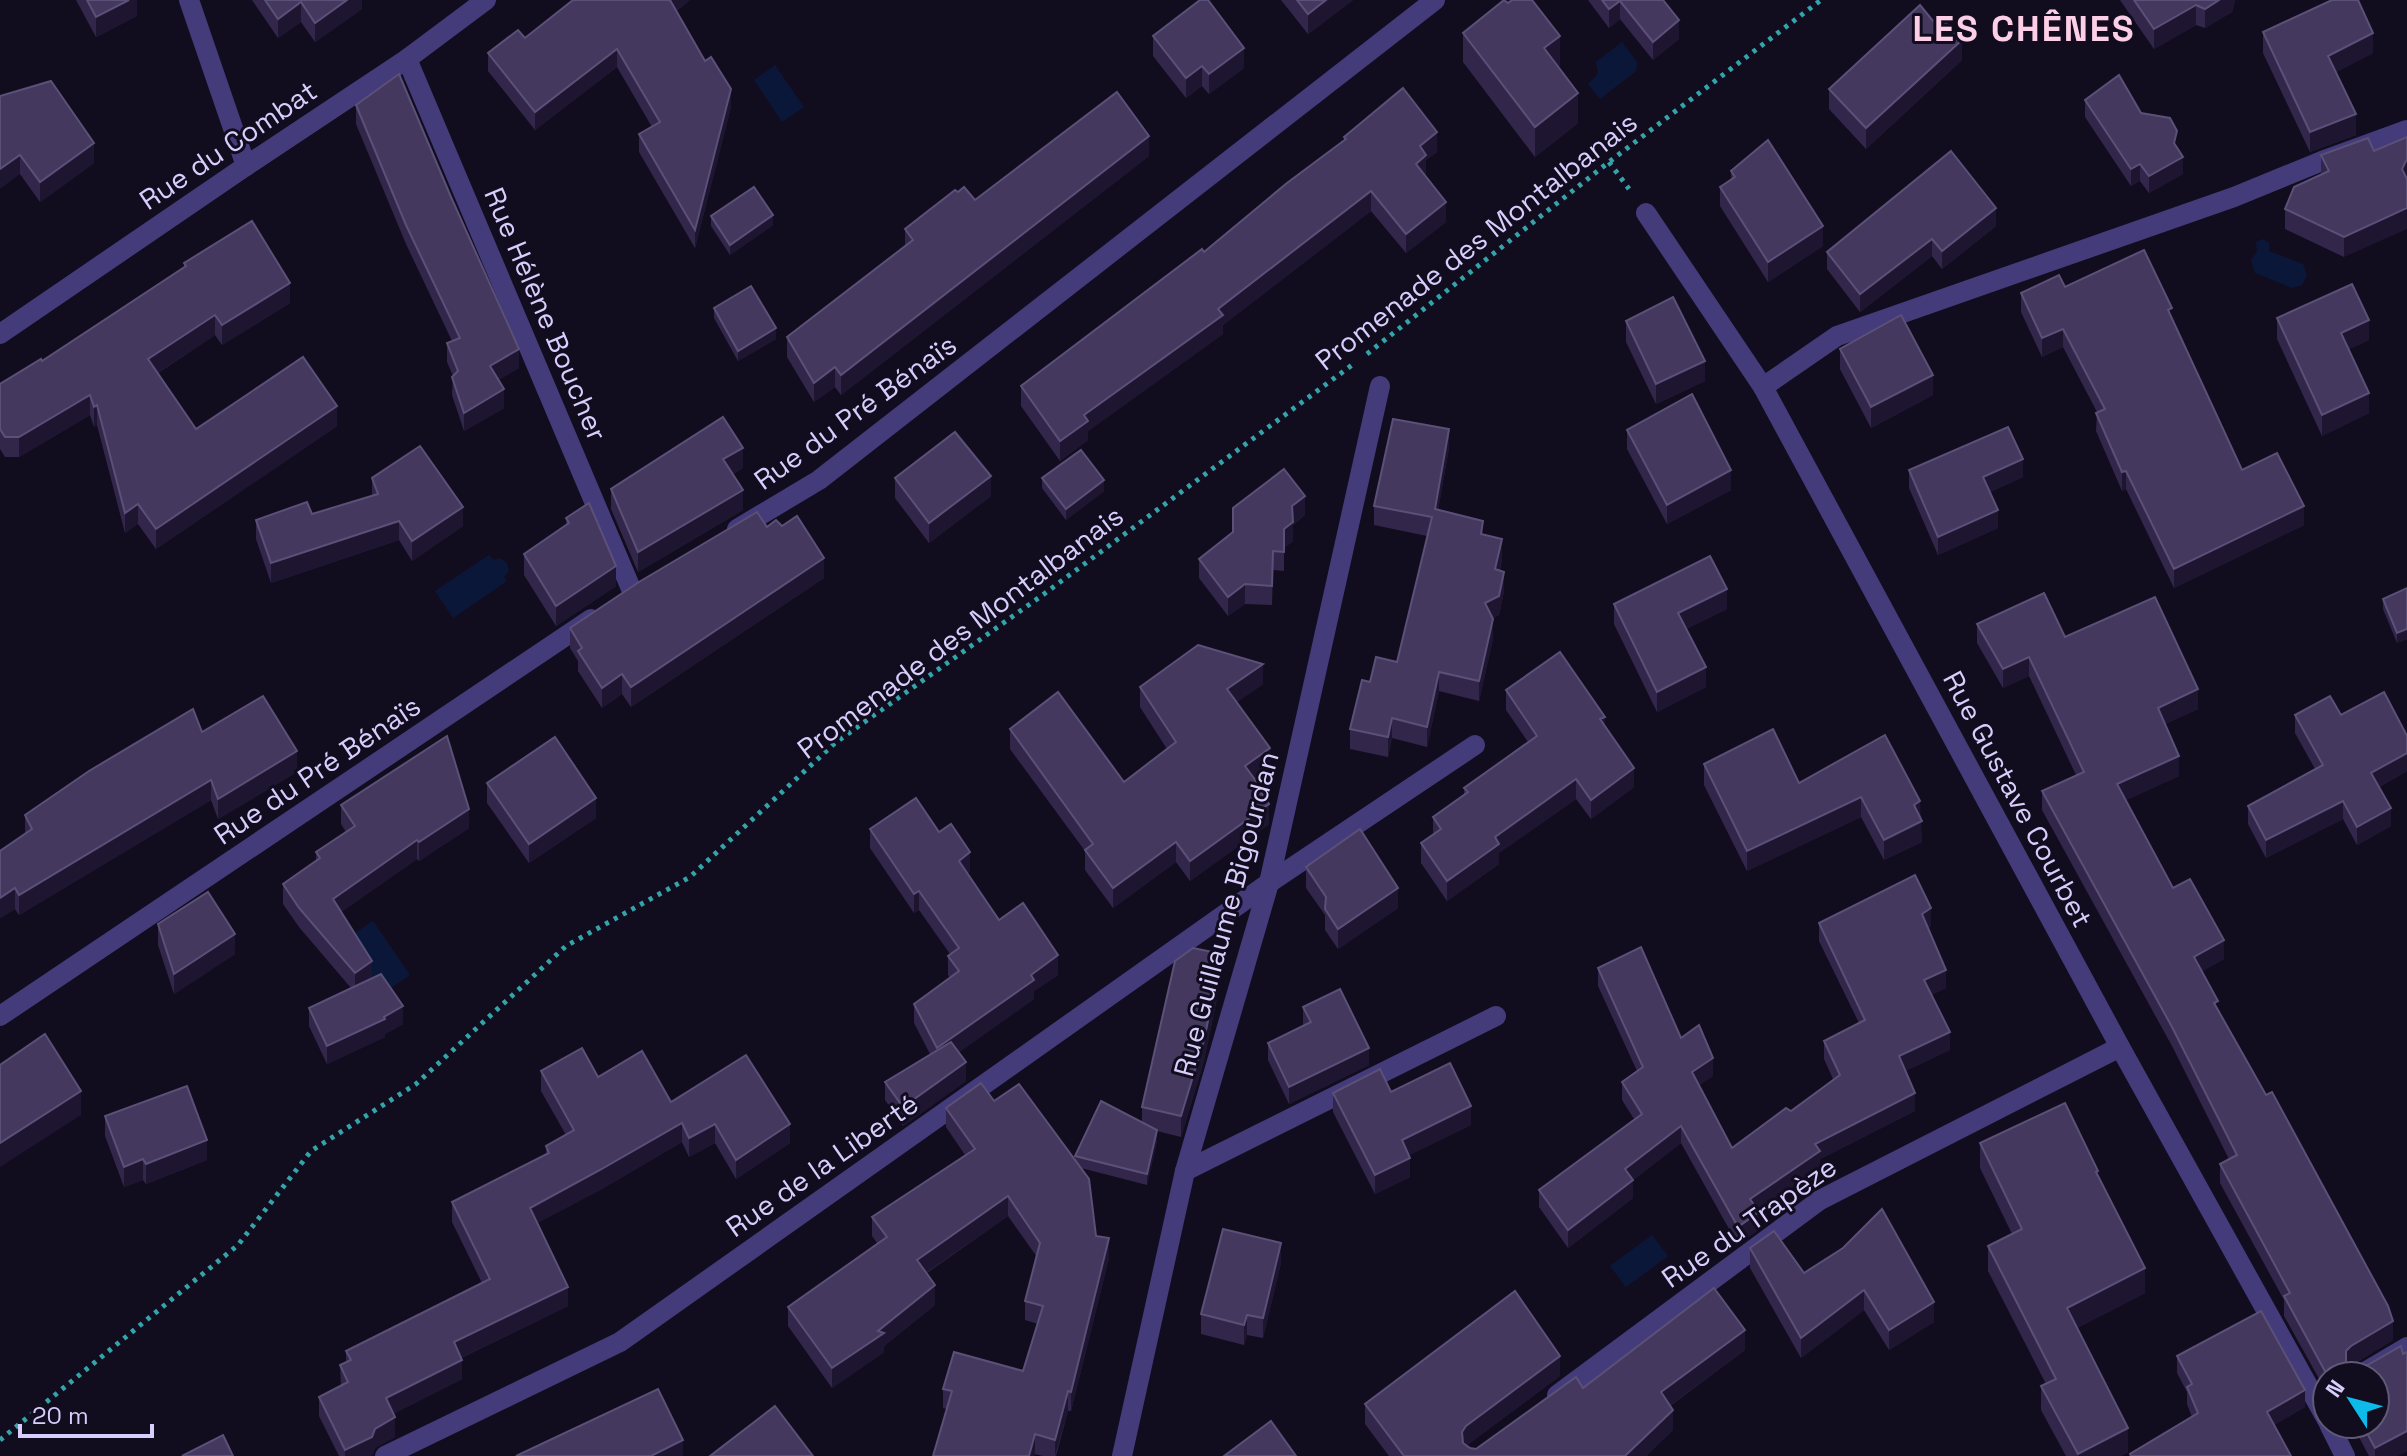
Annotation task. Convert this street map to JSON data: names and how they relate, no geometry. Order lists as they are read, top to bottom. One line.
{"streets":{"street":["Rue du Combat","Rue Hélène Boucher","Rue du Pré Bénaïs","Rue Gustave Courbet","Rue Guillaume Bigourdan","Rue de la Liberté","Rue du Trapèze"],"path":["Promenade des Montalbanais"]},"crossings":[["Rue du Combat","Rue Hélène Boucher"],["Rue Hélène Boucher","Rue du Pré Bénaïs"],["Rue Gustave Courbet","Rue du Trapèze"],["Rue Guillaume Bigourdan","Rue de la Liberté"]],"districts":["LES CHÊNES"],"scale_bar":"20 m","north":"top left"}
